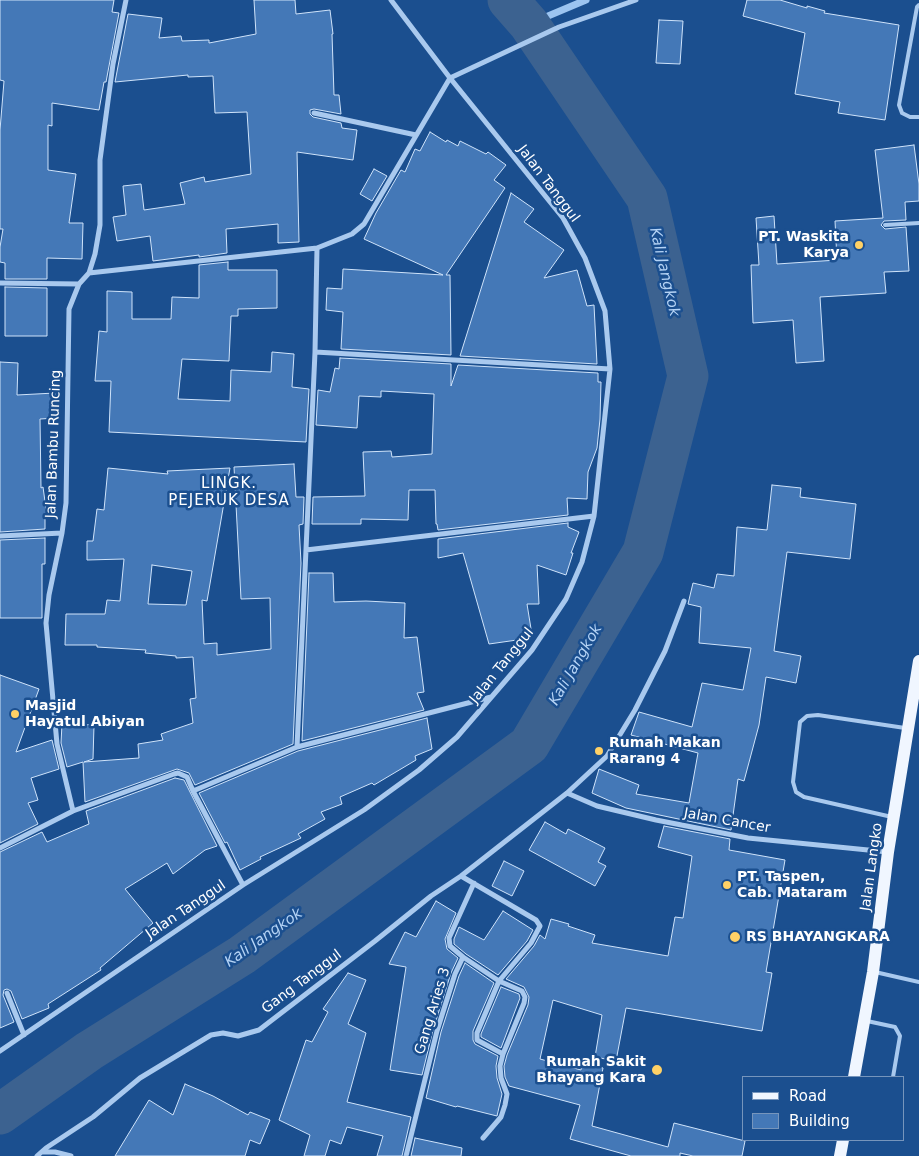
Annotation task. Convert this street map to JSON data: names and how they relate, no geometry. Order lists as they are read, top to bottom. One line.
{"streets":{"main road":["Jalan Langko"],"street":["Jalan Tanggul","Jalan Bambu Runcing","Jalan Cancer","Gang Tanggul","Gang Aries 3"]},"crossings":[["Jalan Cancer","Jalan Langko"],["Jalan Cancer","Gang Tanggul"]],"districts":["LINGK. PEJERUK DESA"],"water":["Kali Jangkok"],"places":["PT. Waskita Karya","Masjid Hayatul Abiyan","Rumah Makan Rarang 4","PT. Taspen, Cab. Mataram","RS BHAYANGKARA","Rumah Sakit Bhayang Kara"],"legend":["Road","Building"]}
